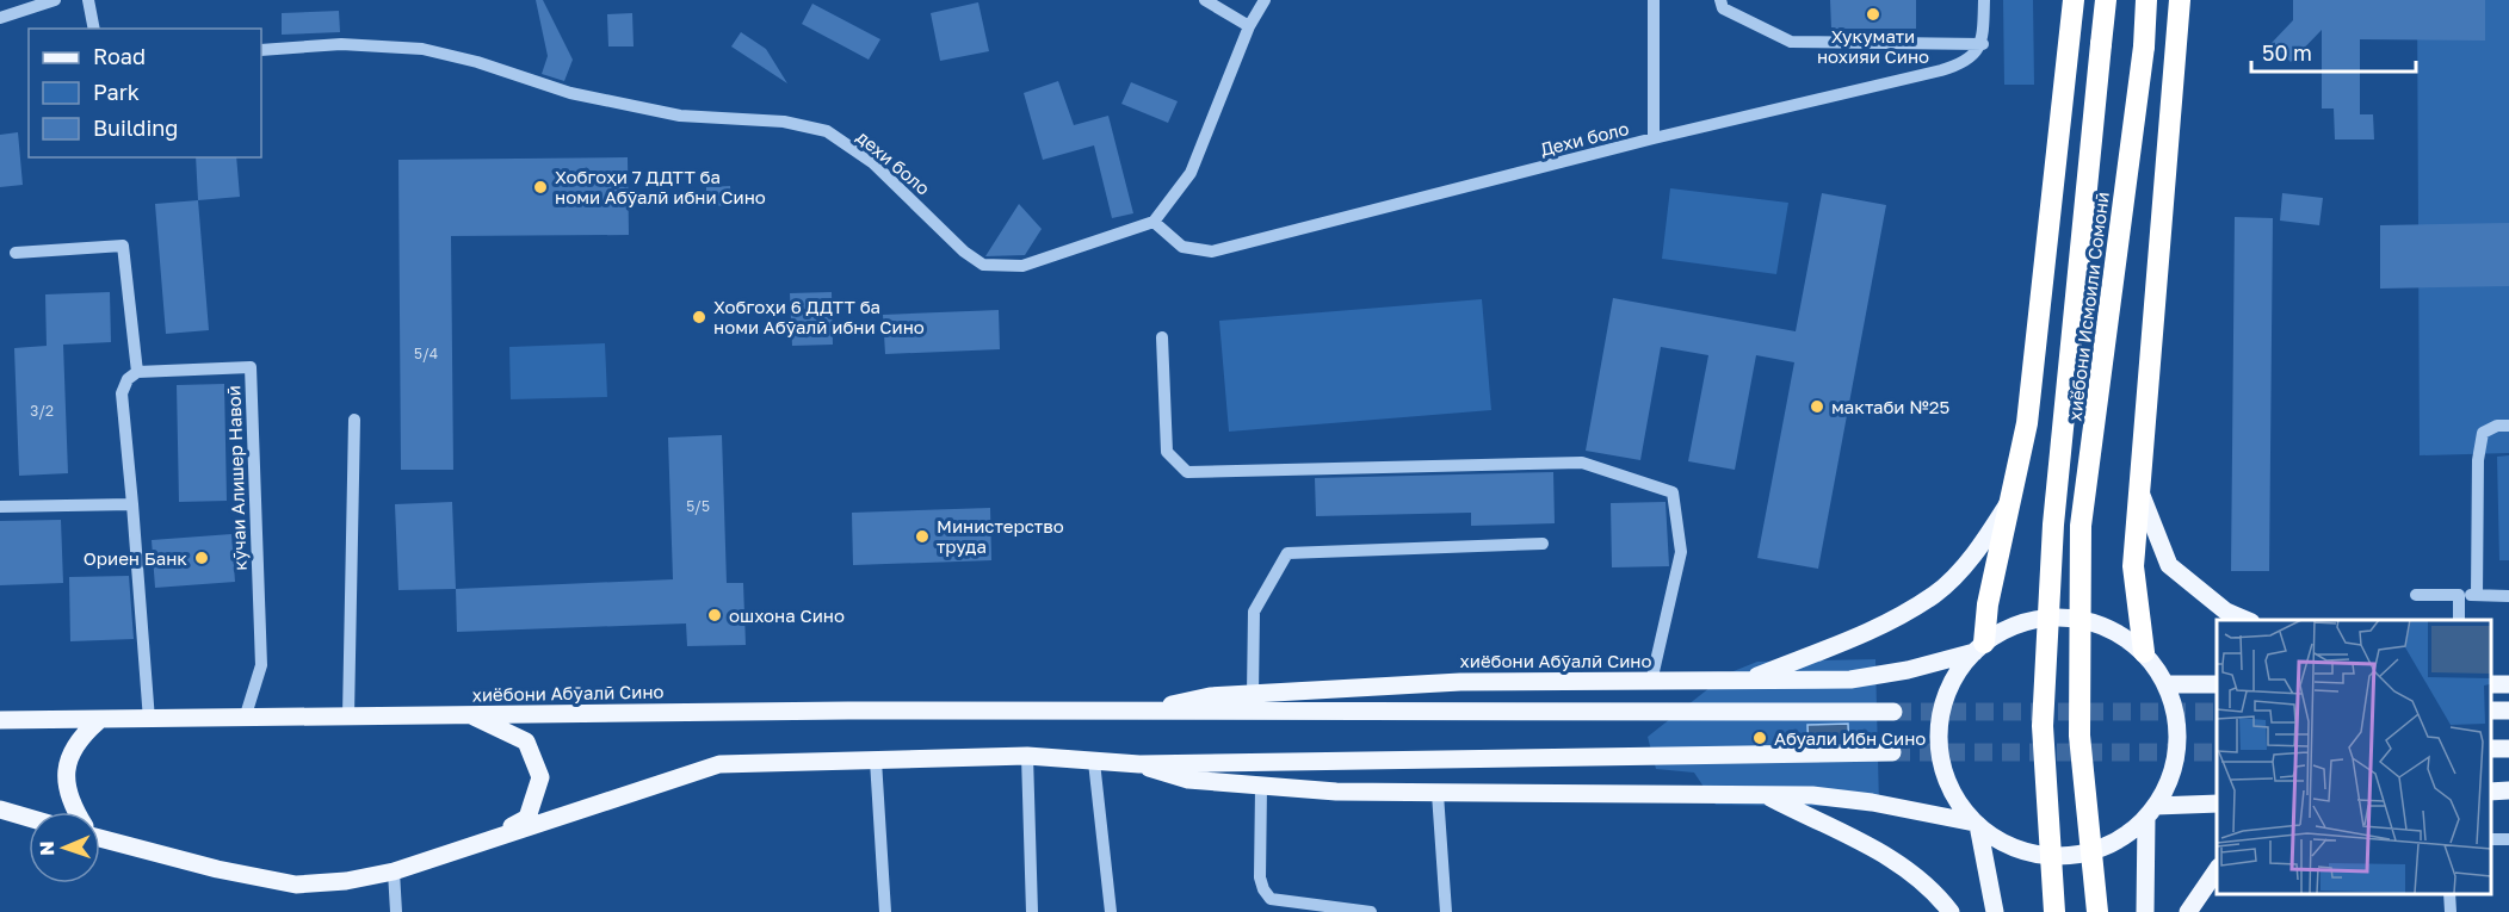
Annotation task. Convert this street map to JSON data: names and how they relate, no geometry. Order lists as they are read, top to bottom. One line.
{"streets":{"highway":["хиёбони Исмоили Сомонӣ"],"main road":["хиёбони Абӯалӣ Сино"],"street":["Дехи боло","дехи боло","кӯчаи Алишер Навоӣ"]},"crossings":[["Дехи боло","дехи боло"],["кӯчаи Алишер Навоӣ","хиёбони Абӯалӣ Сино"]],"places":["Хукумати нохияи Сино","Хобгоҳи 7 ДДТТ ба номи Абӯалӣ ибни Сино","Хобгоҳи 6 ДДТТ ба номи Абӯалӣ ибни Сино","мактаби №25","Министерство труда","Ориен Банк","ошхона Сино","Абуали Ибн Сино"],"house_numbers":["5/4","3/2","5/5"],"legend":["Road","Park","Building"],"scale_bar":"50 m","north":"left"}
